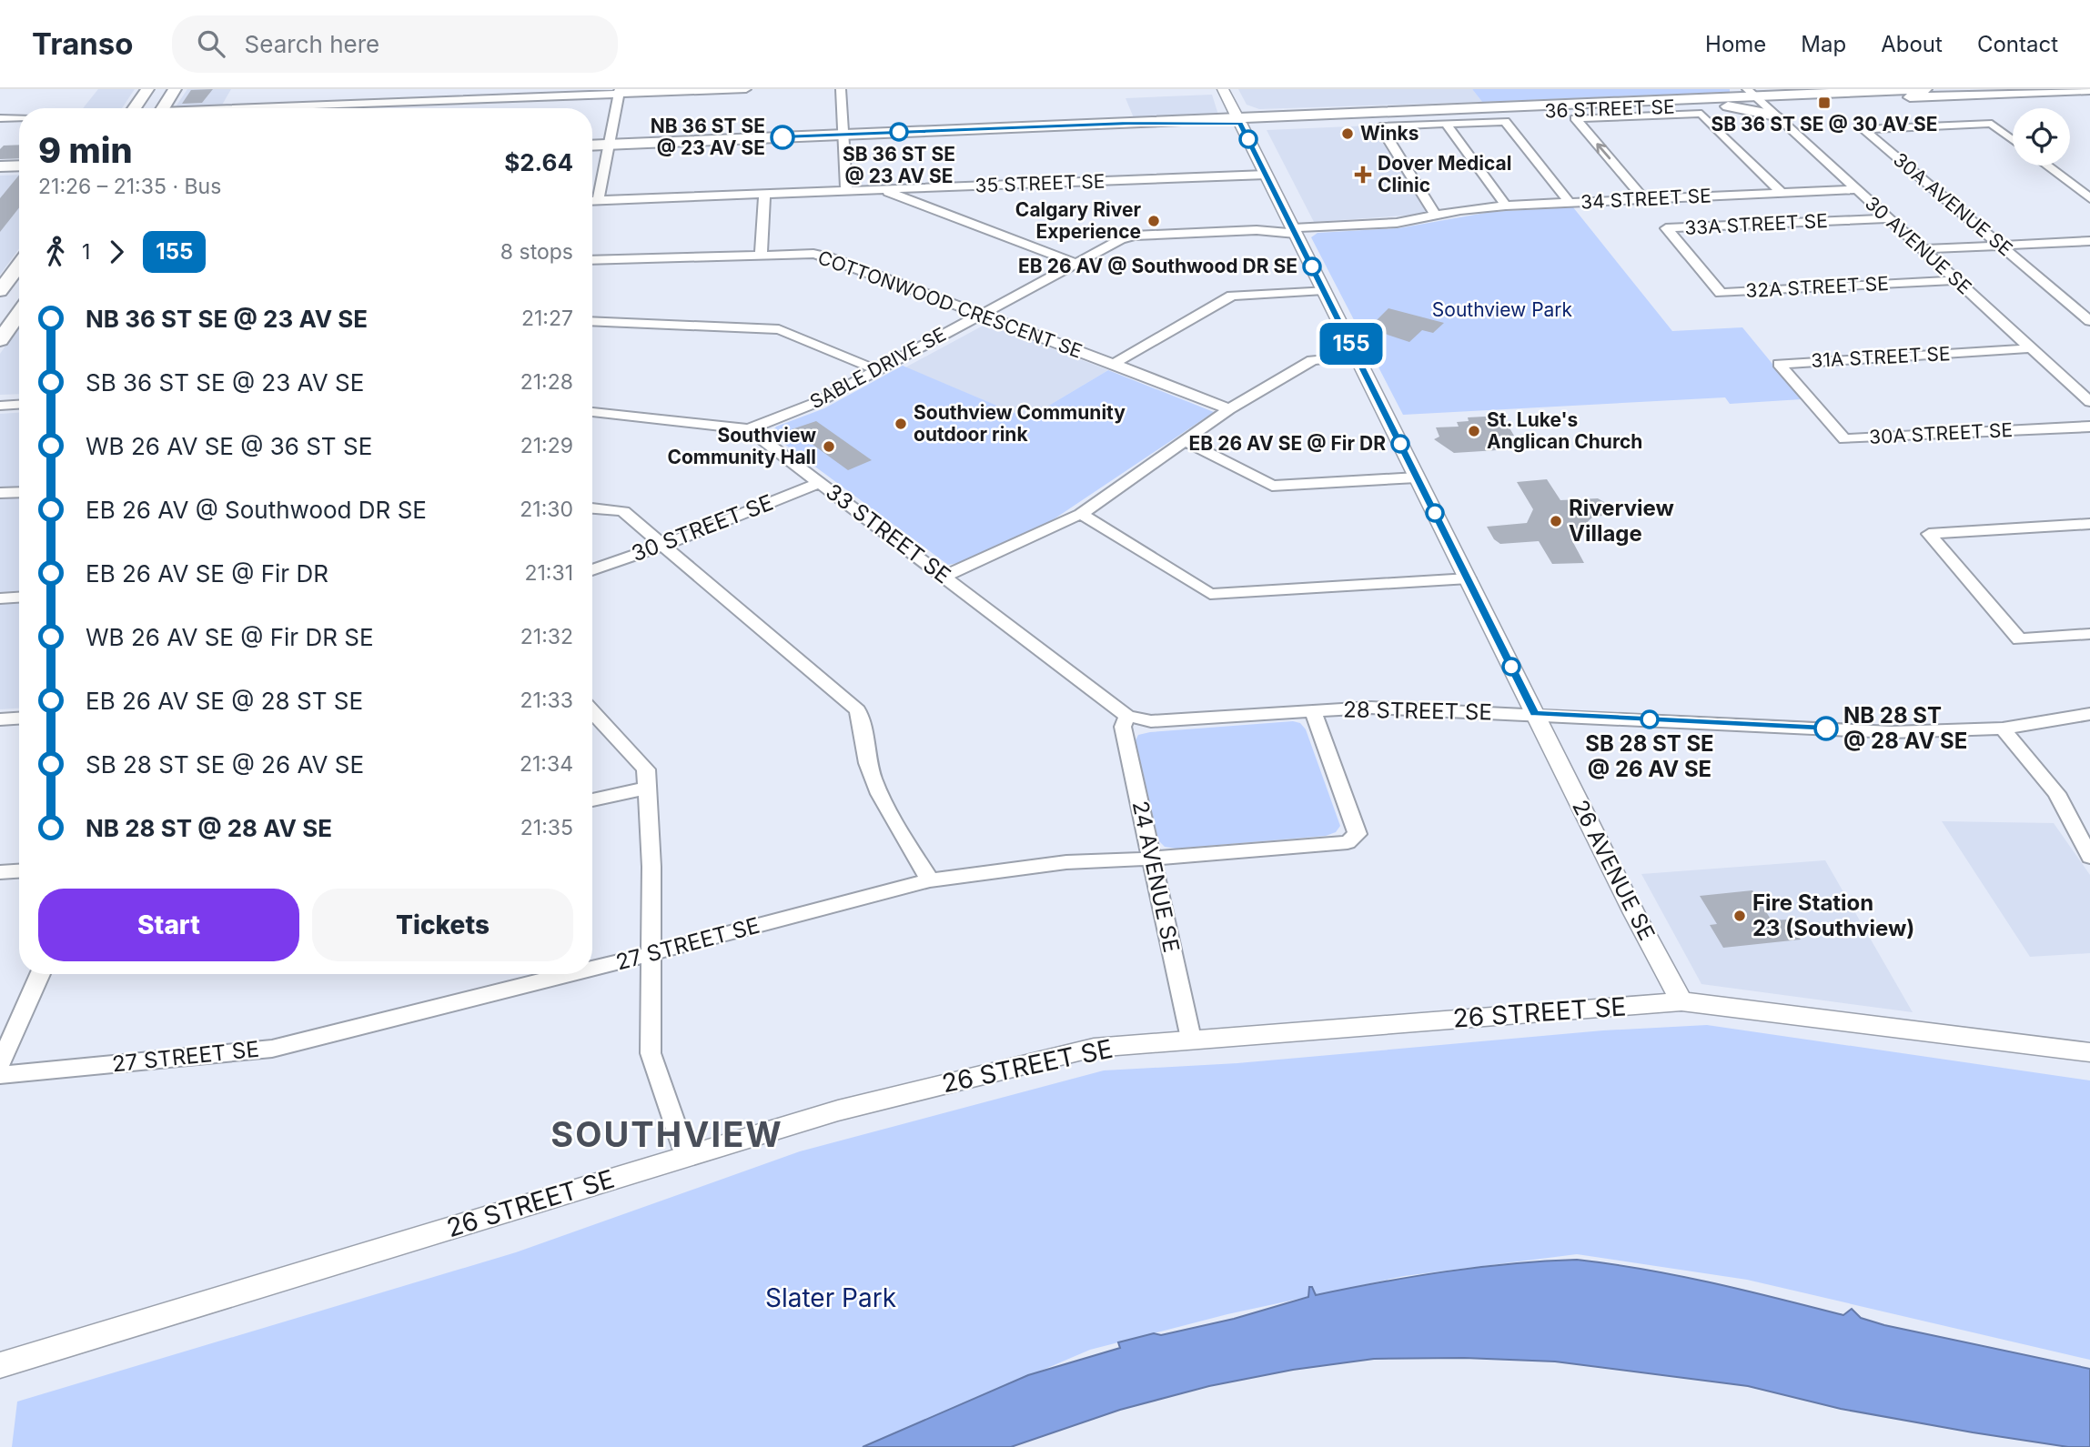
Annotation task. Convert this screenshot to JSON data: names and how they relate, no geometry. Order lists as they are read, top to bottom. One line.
{"streets":{"main road":["36 STREET SE"],"street":["35 STREET SE","34 STREET SE","30A AVENUE SE","33A STREET SE","30 AVENUE SE","32A STREET SE","COTTONWOOD CRESCENT SE","31A STREET SE","SABLE DRIVE SE","30A STREET SE","30 STREET SE","33 STREET SE","28 STREET SE","26 AVENUE SE","24 AVENUE SE","27 STREET SE","26 STREET SE"]},"crossings":[["36 STREET SE","30 AVENUE SE"],["36 STREET SE","26 AVENUE SE"],["35 STREET SE","26 AVENUE SE"],["34 STREET SE","30 AVENUE SE"],["34 STREET SE","SABLE DRIVE SE"],["33A STREET SE","30 AVENUE SE"],["33A STREET SE","32A STREET SE"],["30 AVENUE SE","32A STREET SE"],["30 AVENUE SE","31A STREET SE"],["COTTONWOOD CRESCENT SE","SABLE DRIVE SE"],["31A STREET SE","30A STREET SE"],["SABLE DRIVE SE","33 STREET SE"],["SABLE DRIVE SE","26 AVENUE SE"],["30 STREET SE","33 STREET SE"],["33 STREET SE","28 STREET SE"],["33 STREET SE","24 AVENUE SE"],["28 STREET SE","26 AVENUE SE"],["28 STREET SE","24 AVENUE SE"],["28 STREET SE","27 STREET SE"],["26 AVENUE SE","26 STREET SE"],["24 AVENUE SE","27 STREET SE"],["24 AVENUE SE","26 STREET SE"]],"districts":["SOUTHVIEW"],"parks":["Southview Park","Slater Park"],"places":{"transit":["SB 36 ST SE @ 30 AV SE"],"other":["SB 36 ST SE @ 23 AV SE","Winks","NB 36 ST SE @ 23 AV SE","Calgary River Experience","EB 26 AV @ Southwood DR SE","Southview Community outdoor rink","St. Luke's Anglican Church","EB 26 AV SE @ Fir DR","Southview Community Hall","Riverview Village","SB 28 ST SE @ 26 AV SE","NB 28 ST @ 28 AV SE","Fire Station 23 (Southview)"],"health":["Dover Medical Clinic"]},"lines":["bus line 155"],"page":{"header":"Transo","search":"Search here","nav":["Home","Map","About","Contact"],"on_map":"155","heading":["9 min","21:26 – 21:35 · Bus","$2.64"],"legs":["1","155","8 stops"],"list":[{"name":"NB 36 ST SE @ 23 AV SE","value":"21:27"},{"name":"SB 36 ST SE @ 23 AV SE","value":"21:28"},{"name":"WB 26 AV SE @ 36 ST SE","value":"21:29"},{"name":"EB 26 AV @ Southwood DR SE","value":"21:30"},{"name":"EB 26 AV SE @ Fir DR","value":"21:31"},{"name":"WB 26 AV SE @ Fir DR SE","value":"21:32"},{"name":"EB 26 AV SE @ 28 ST SE","value":"21:33"},{"name":"SB 28 ST SE @ 26 AV SE","value":"21:34"},{"name":"NB 28 ST @ 28 AV SE","value":"21:35"}],"buttons":["Start","Tickets"]}}
